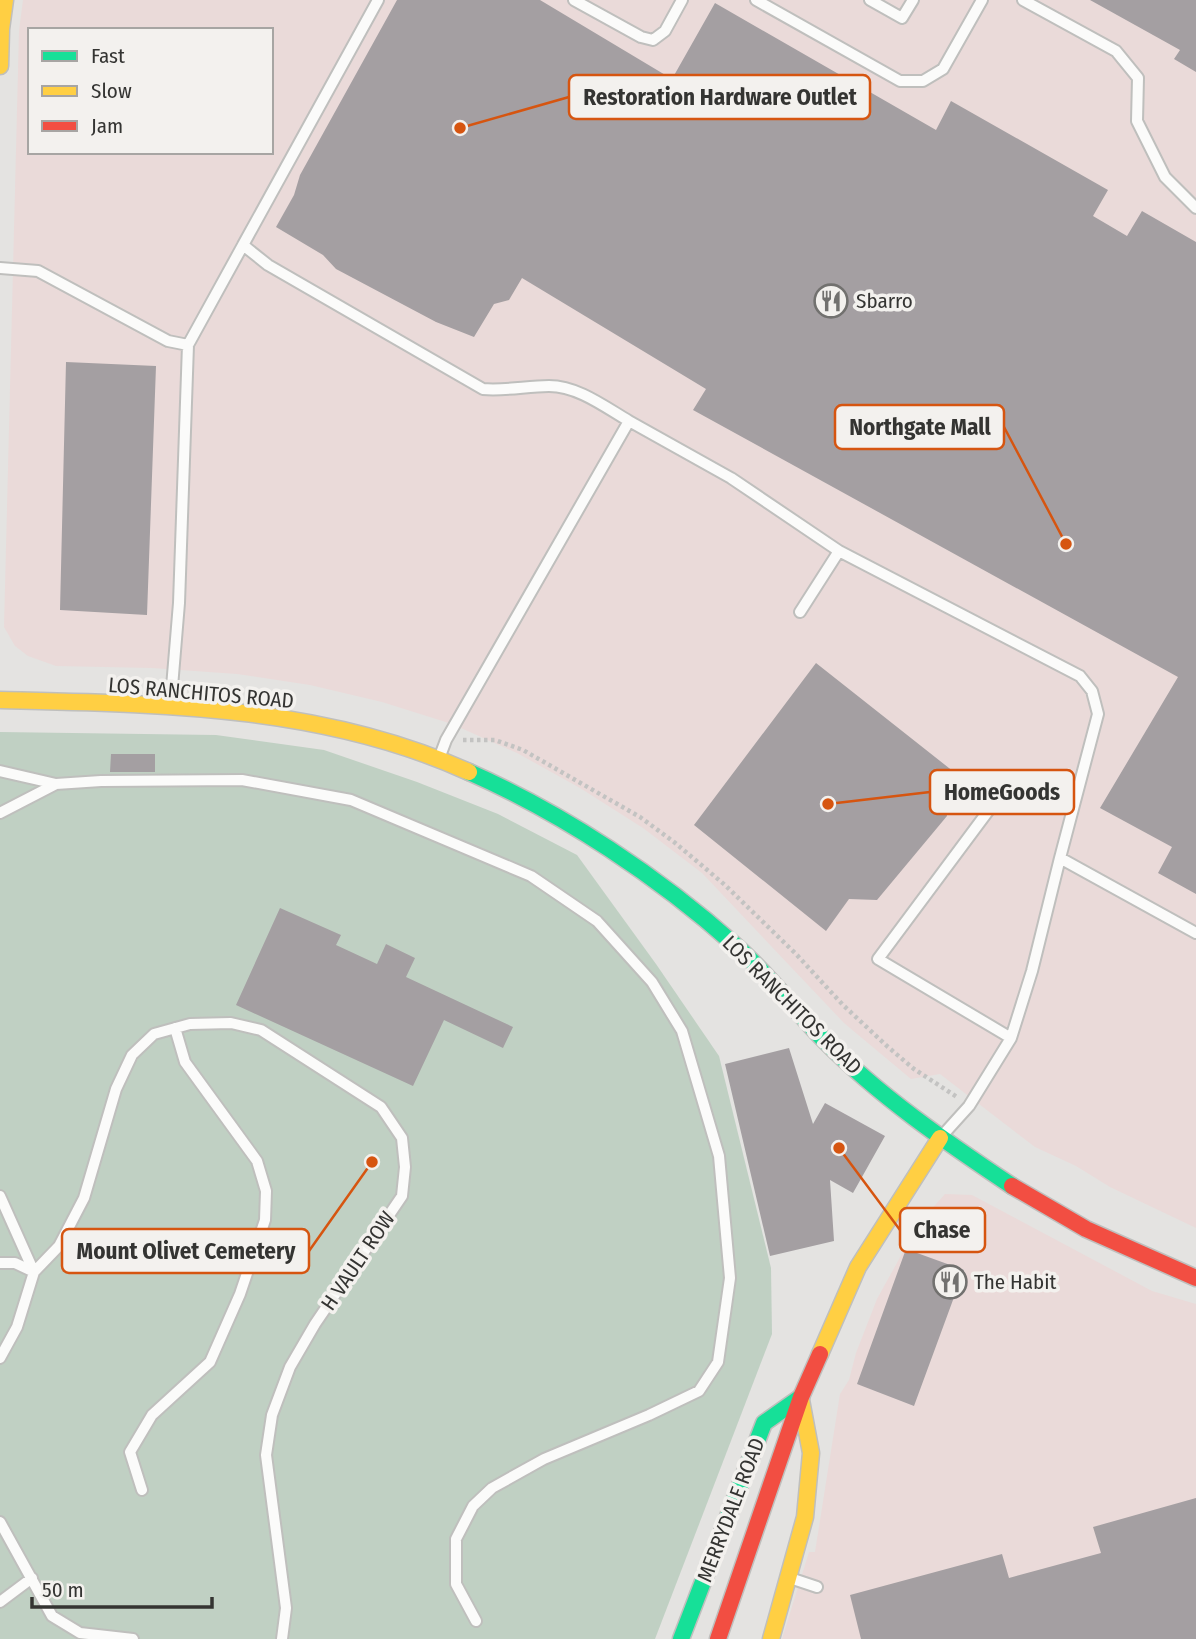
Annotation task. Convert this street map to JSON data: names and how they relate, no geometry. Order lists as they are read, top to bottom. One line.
{"streets":{"main road":["LOS RANCHITOS ROAD","MERRYDALE ROAD"],"lane":["H VAULT ROW"]},"crossings":[["LOS RANCHITOS ROAD","MERRYDALE ROAD"]],"places":{"other":["Restoration Hardware Outlet","Northgate Mall","HomeGoods","Chase","Mount Olivet Cemetery"],"restaurant":["Sbarro","The Habit"]},"legend":["Fast","Slow","Jam"],"scale_bar":"50 m"}
